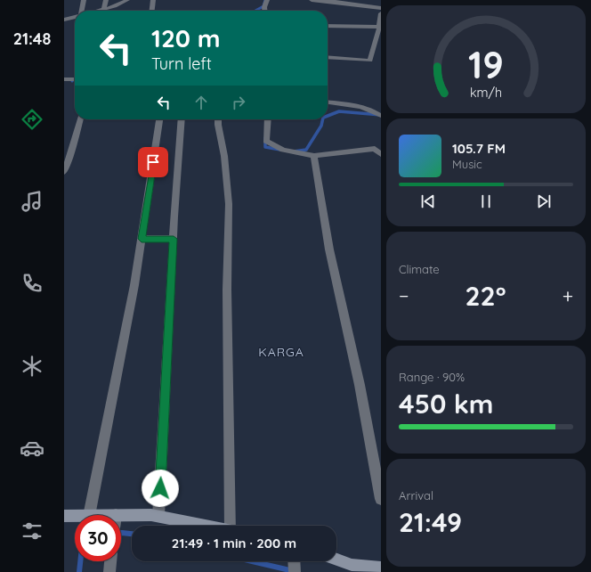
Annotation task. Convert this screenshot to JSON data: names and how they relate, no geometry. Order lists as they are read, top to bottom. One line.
{"districts":["KARGA"],"page":{"tabs":"21:48","turn":["120 m","Turn left"],"song":["105.7 FM","Music"],"tile":["Climate",["Range · 90%","450 km"],["Arrival","21:49"]],"heat":["−","22°","+"],"limit":"30","trip":"21:49 · 1 min · 200 m","gauge":["19","km/h"]}}
